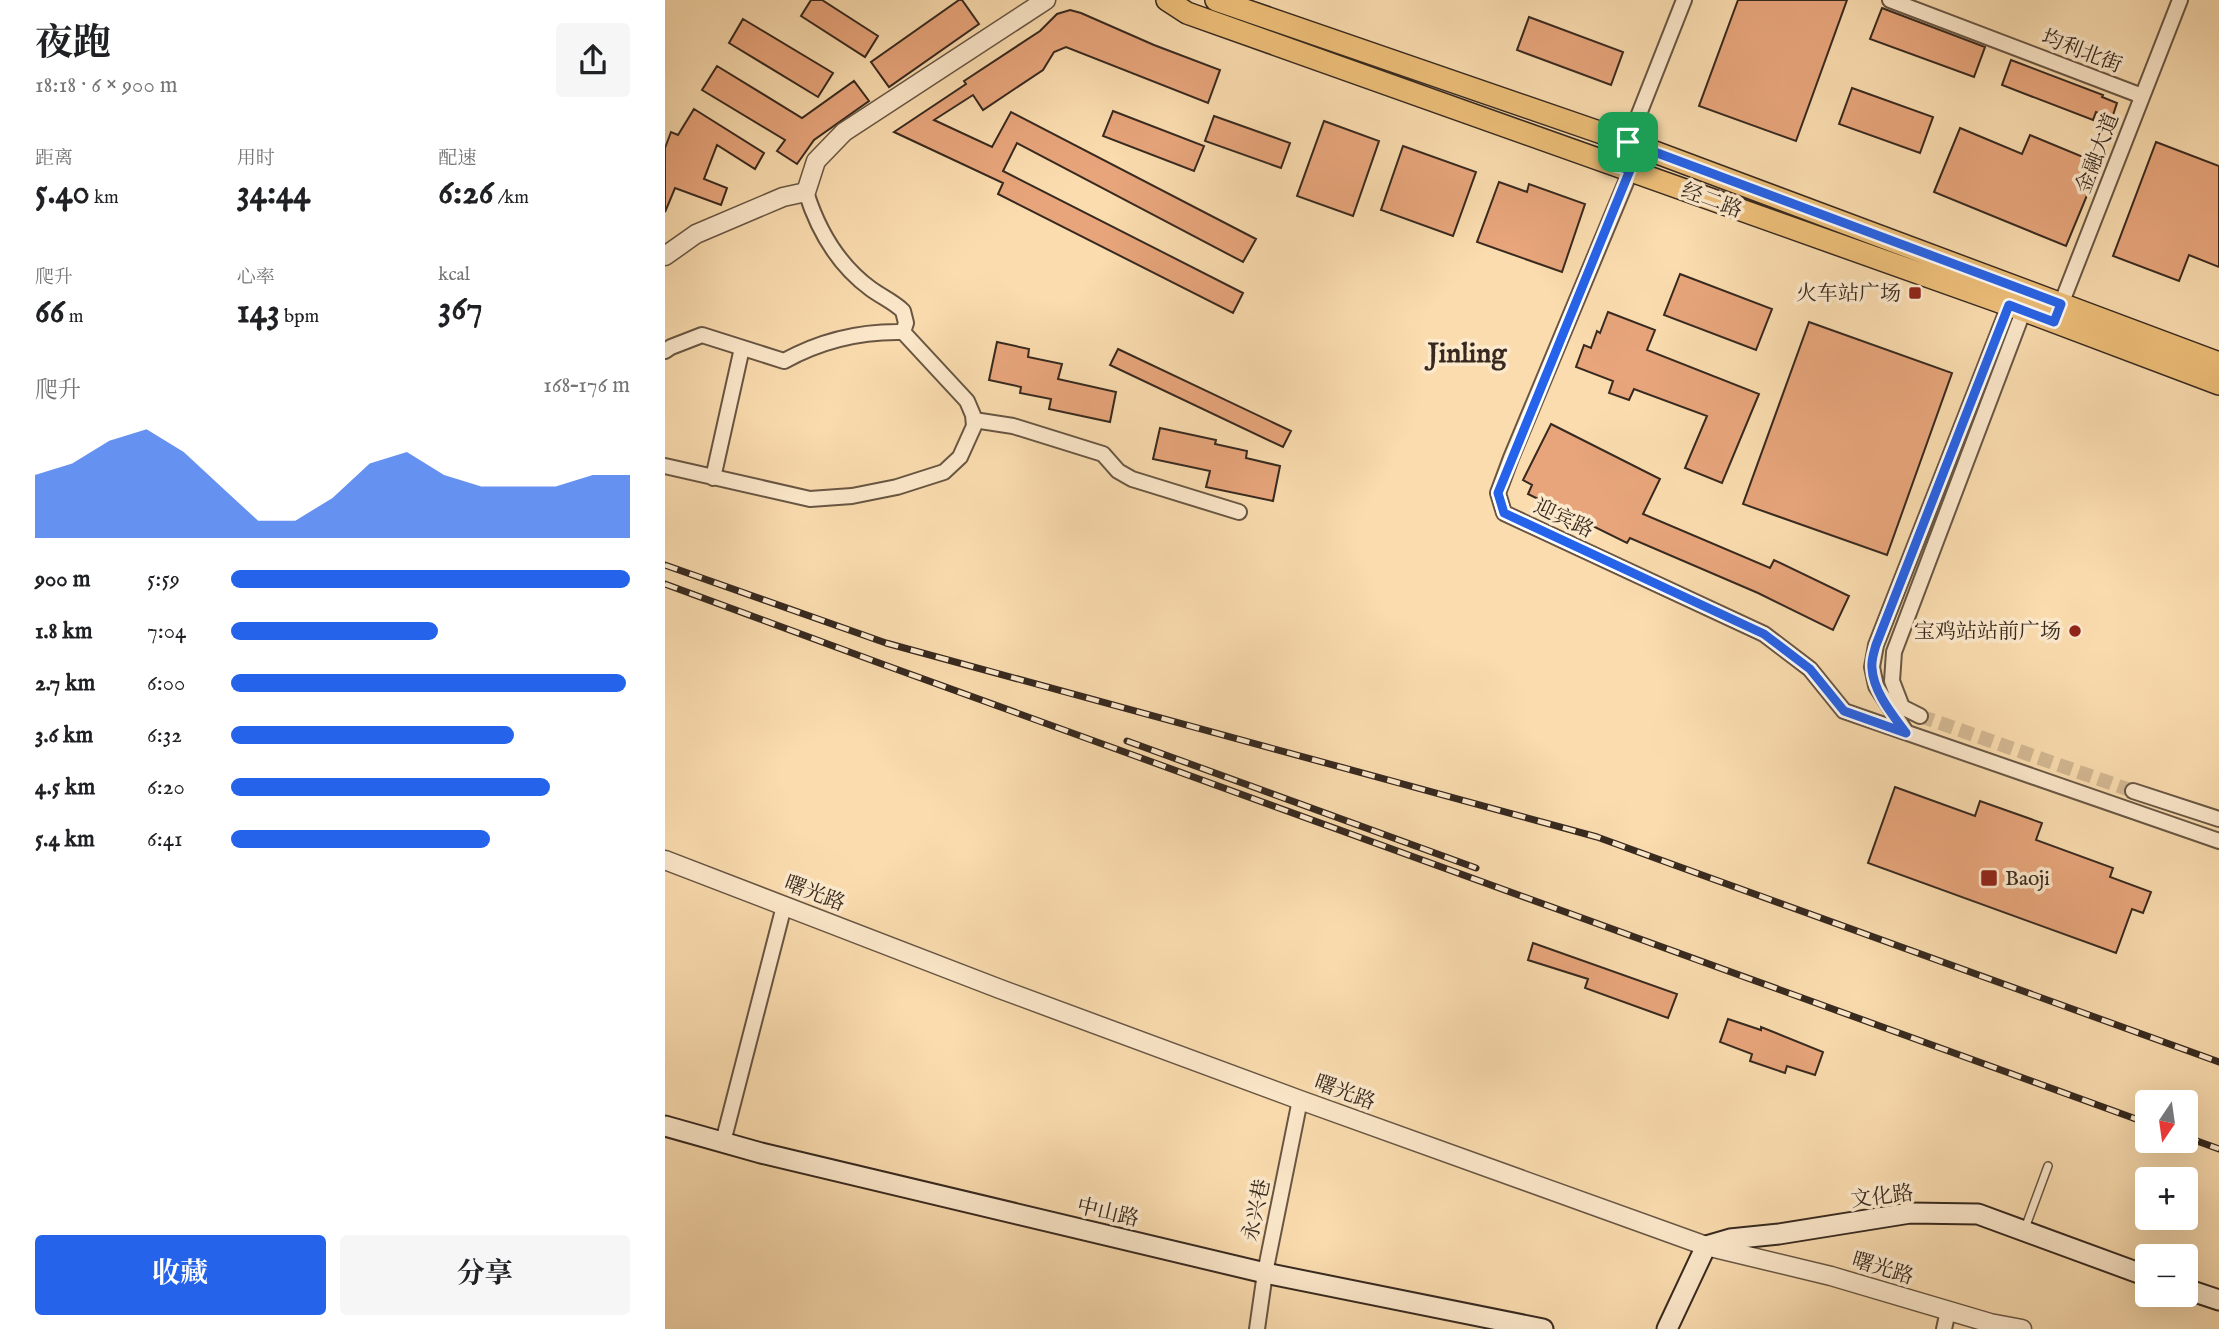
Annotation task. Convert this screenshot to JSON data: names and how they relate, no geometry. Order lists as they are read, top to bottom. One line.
{"streets":{"main road":["经二路","文化路","中山路"],"street":["均利北街","金融大道","迎宾路","曙光路","永兴巷"]},"crossings":[["均利北街","金融大道"],["金融大道","经二路"],["经二路","迎宾路"],["曙光路","文化路"],["曙光路","永兴巷"],["永兴巷","中山路"]],"districts":["Jinling"],"places":{"transit":["火车站广场","Baoji"],"other":["宝鸡站站前广场"]},"north":"bottom","page":{"heading":["夜跑","18:18 · 6 × 900 m"],"stats":[["距离","5.40 km"],["用时","34:44"],["配速","6:26 /km"],["爬升","66 m"],["心率","143 bpm"],["kcal","367"]],"chart":["爬升","168–176 m"],"list":[{"name":"900 m","note":"5:59"},{"name":"1.8 km","note":"7:04"},{"name":"2.7 km","note":"6:00"},{"name":"3.6 km","note":"6:32"},{"name":"4.5 km","note":"6:20"},{"name":"5.4 km","note":"6:41"}],"map_buttons":["+","−"],"buttons":["收藏","分享"]}}
